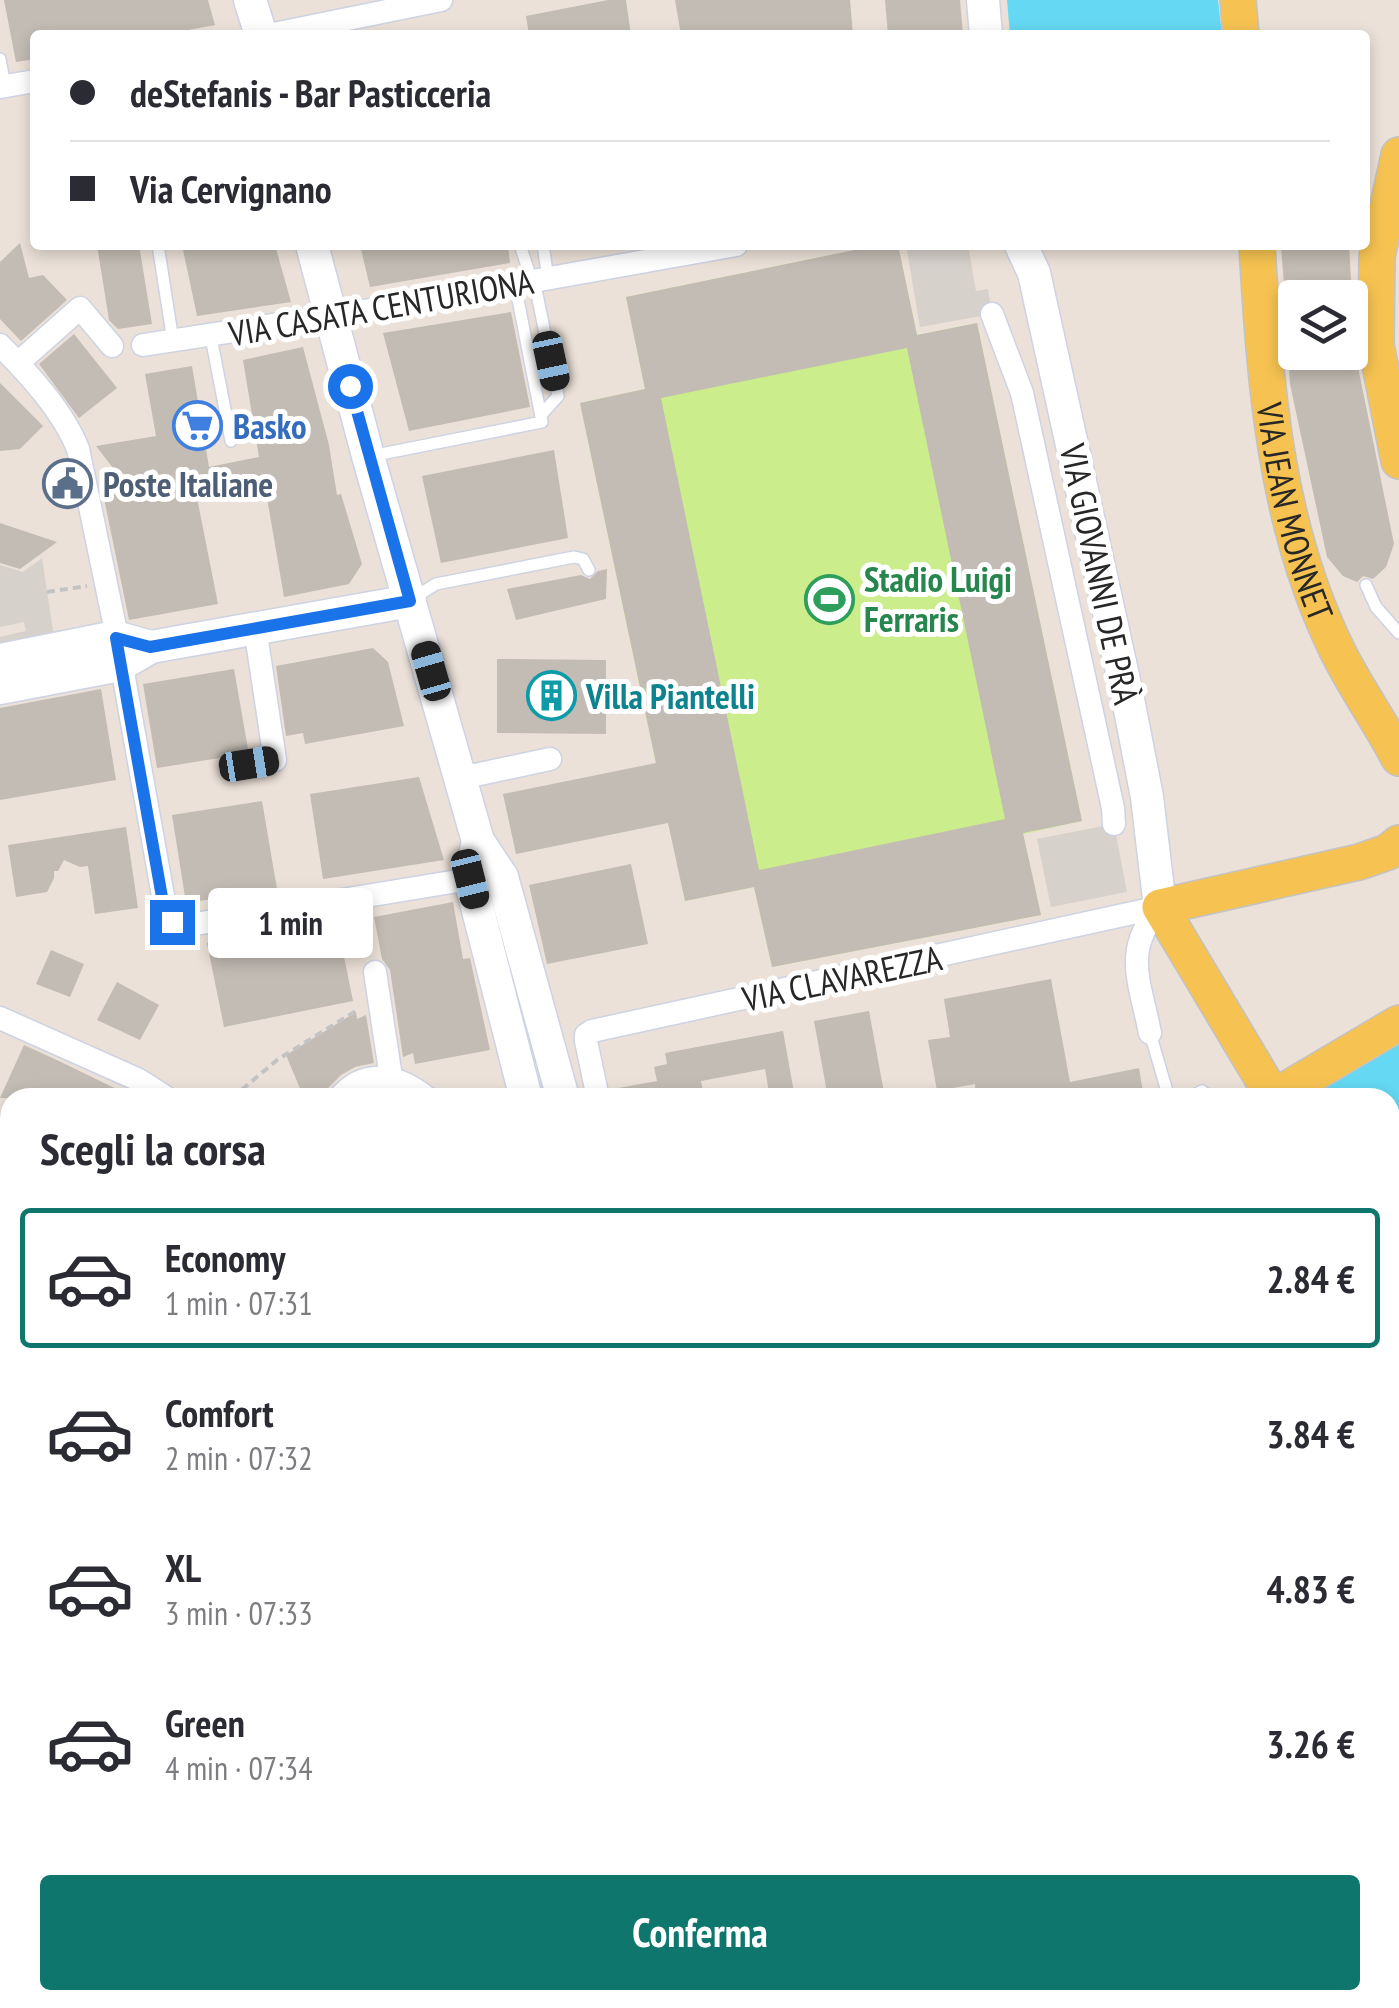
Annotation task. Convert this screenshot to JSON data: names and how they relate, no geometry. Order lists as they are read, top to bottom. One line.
{"streets":{"main road":["VIA JEAN MONNET"],"street":["VIA CASATA CENTURIONA","VIA GIOVANNI DE PRÀ","VIA CLAVAREZZA"]},"crossings":[["VIA GIOVANNI DE PRÀ","VIA CLAVAREZZA"]],"places":{"supermarket":["Basko"],"public building":["Poste Italiane"],"sports":["Stadio Luigi Ferraris"],"building":["Villa Piantelli"]},"page":{"banner":["deStefanis - Bar Pasticceria","Via Cervignano"],"bubble":"1 min","heading":"Scegli la corsa","list":[{"name":"Economy","note":"1 min · 07:31","value":"2.84 €"},{"name":"Comfort","note":"2 min · 07:32","value":"3.84 €"},{"name":"XL","note":"3 min · 07:33","value":"4.83 €"},{"name":"Green","note":"4 min · 07:34","value":"3.26 €"}],"buttons":"Conferma"}}
